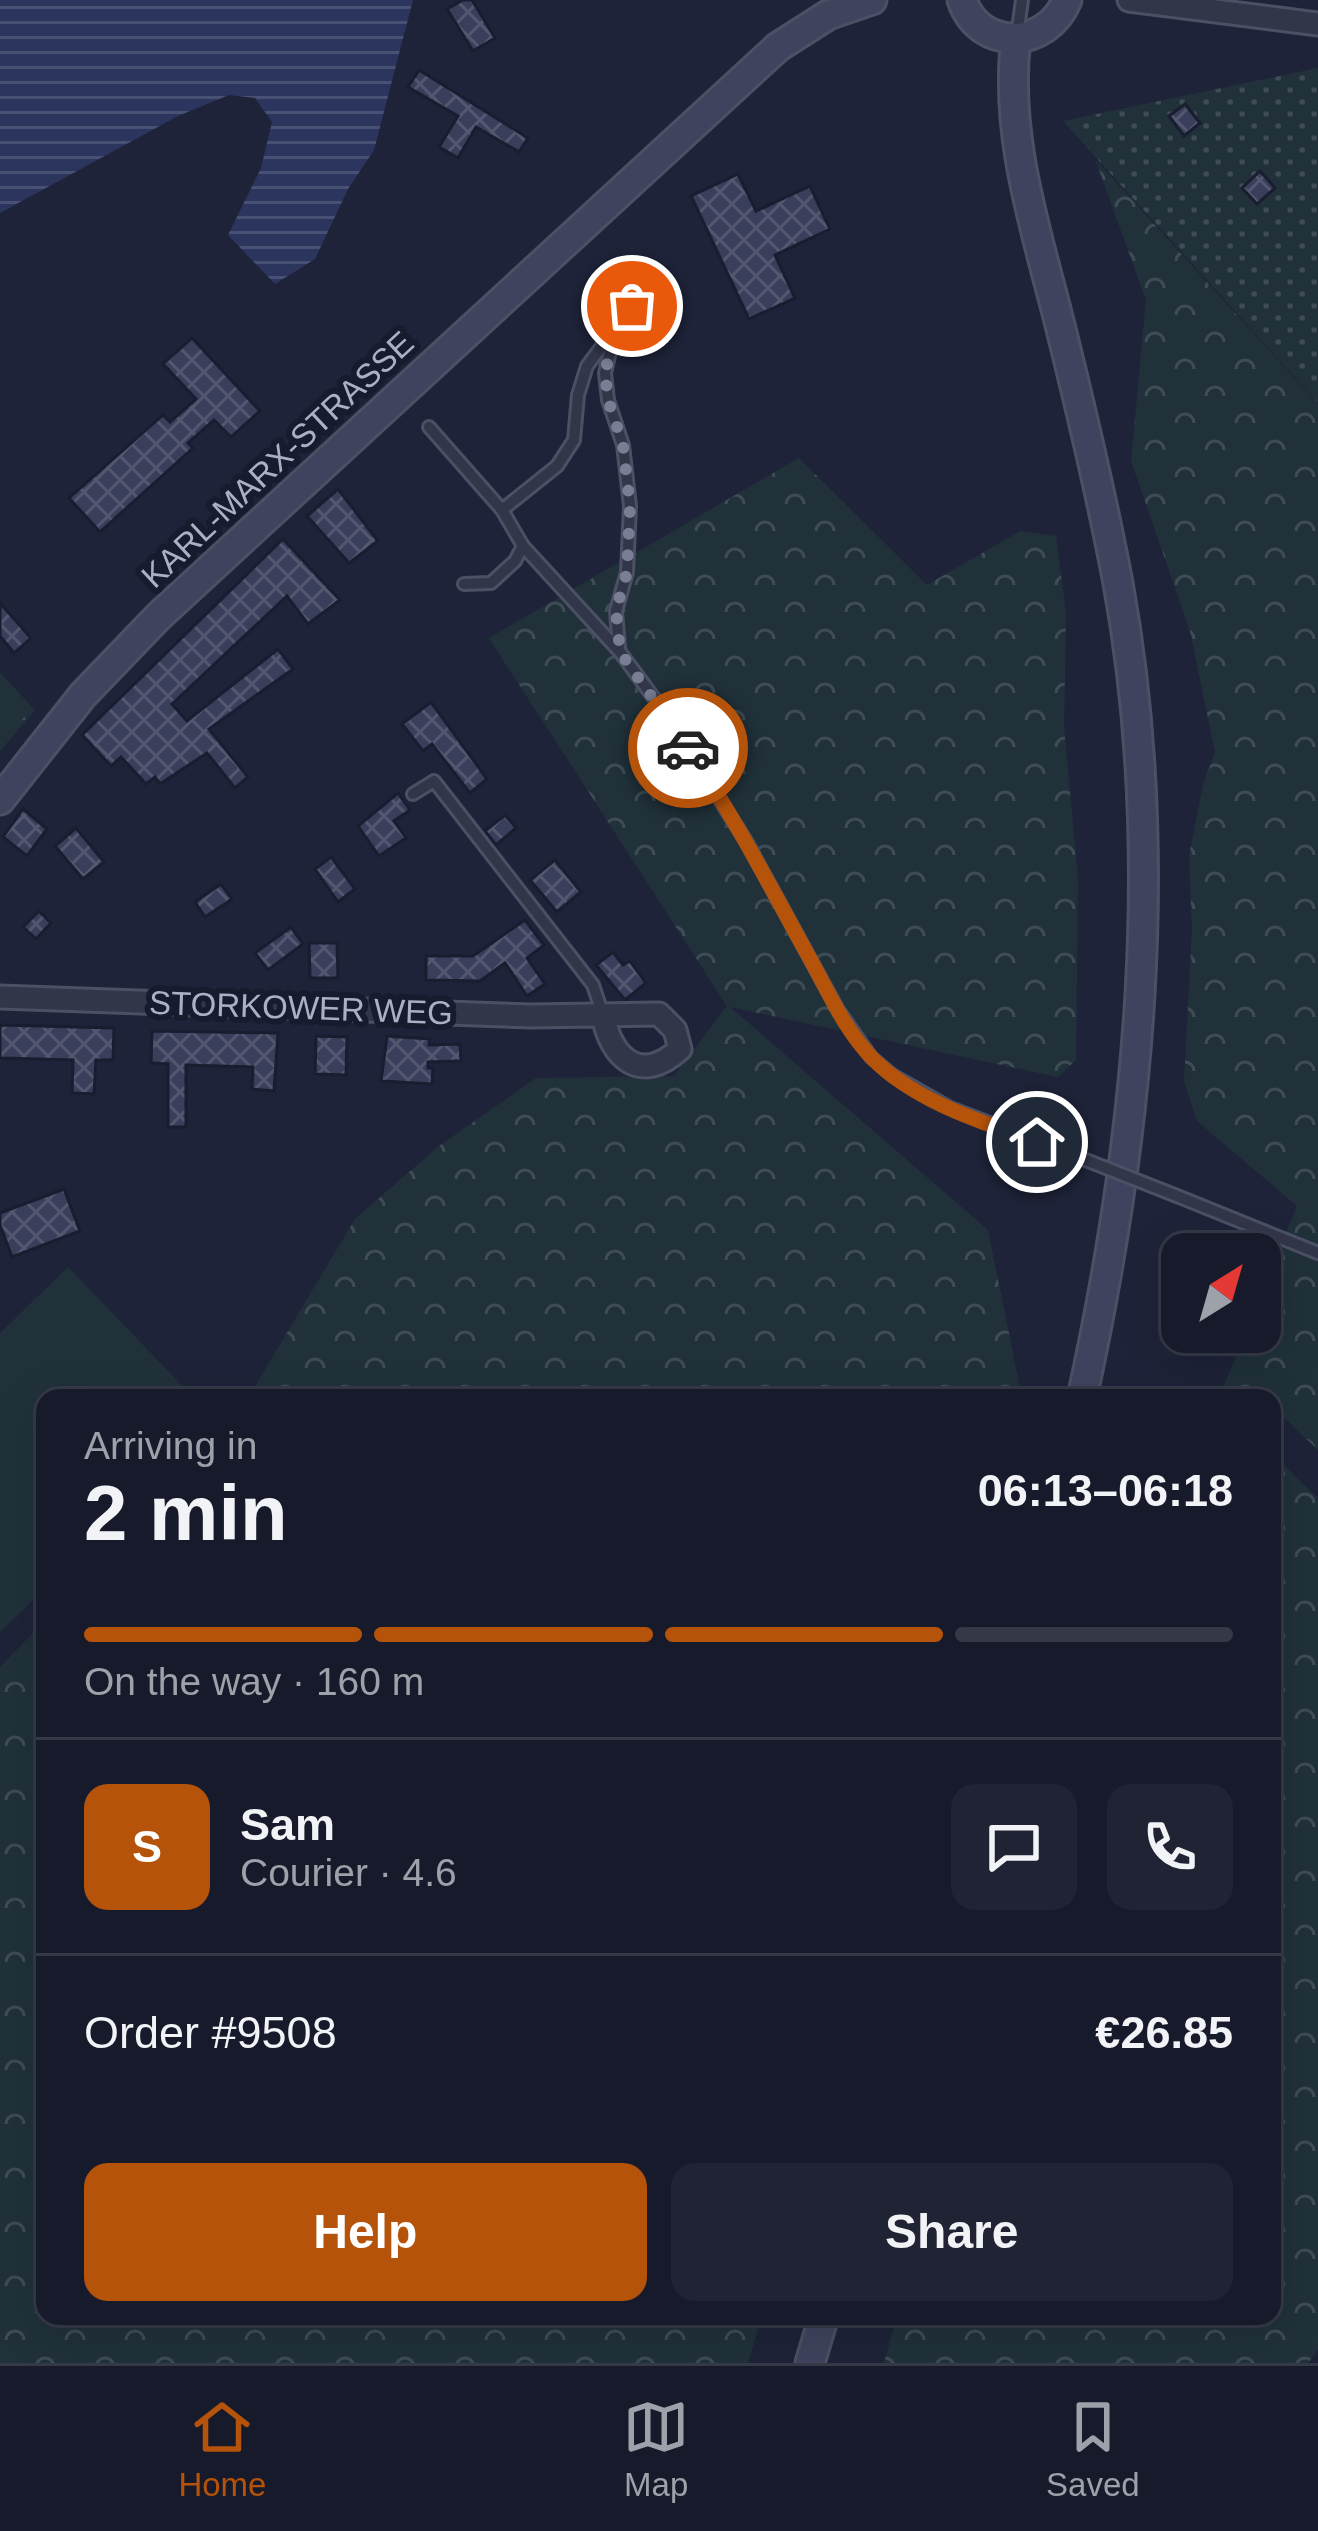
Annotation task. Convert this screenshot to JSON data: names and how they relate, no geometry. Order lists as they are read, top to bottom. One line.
{"streets":{"main road":["KARL-MARX-STRASSE"],"street":["STORKOWER WEG"]},"north":"top right","page":{"heading":["2 min","Arriving in","06:13–06:18"],"panel":["Sam","Courier · 4.6","Order #9508","€26.85"],"bar":"On the way · 160 m","round":"S","buttons":["Help","Share"],"tabs":["Home","Map","Saved"]}}
